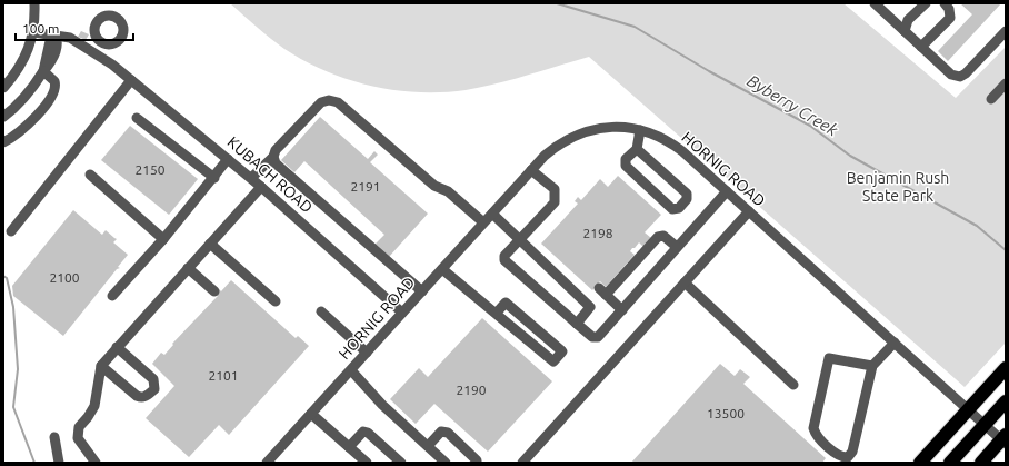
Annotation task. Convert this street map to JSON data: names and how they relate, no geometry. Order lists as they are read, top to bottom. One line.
{"streets":{"street":["HORNIG ROAD","KUBACH ROAD"]},"crossings":[["HORNIG ROAD","KUBACH ROAD"]],"water":["Byberry Creek"],"parks":["Benjamin Rush State Park"],"house_numbers":["2150","2191","2198","2100","2101","2190","13500"],"scale_bar":"100 m"}
